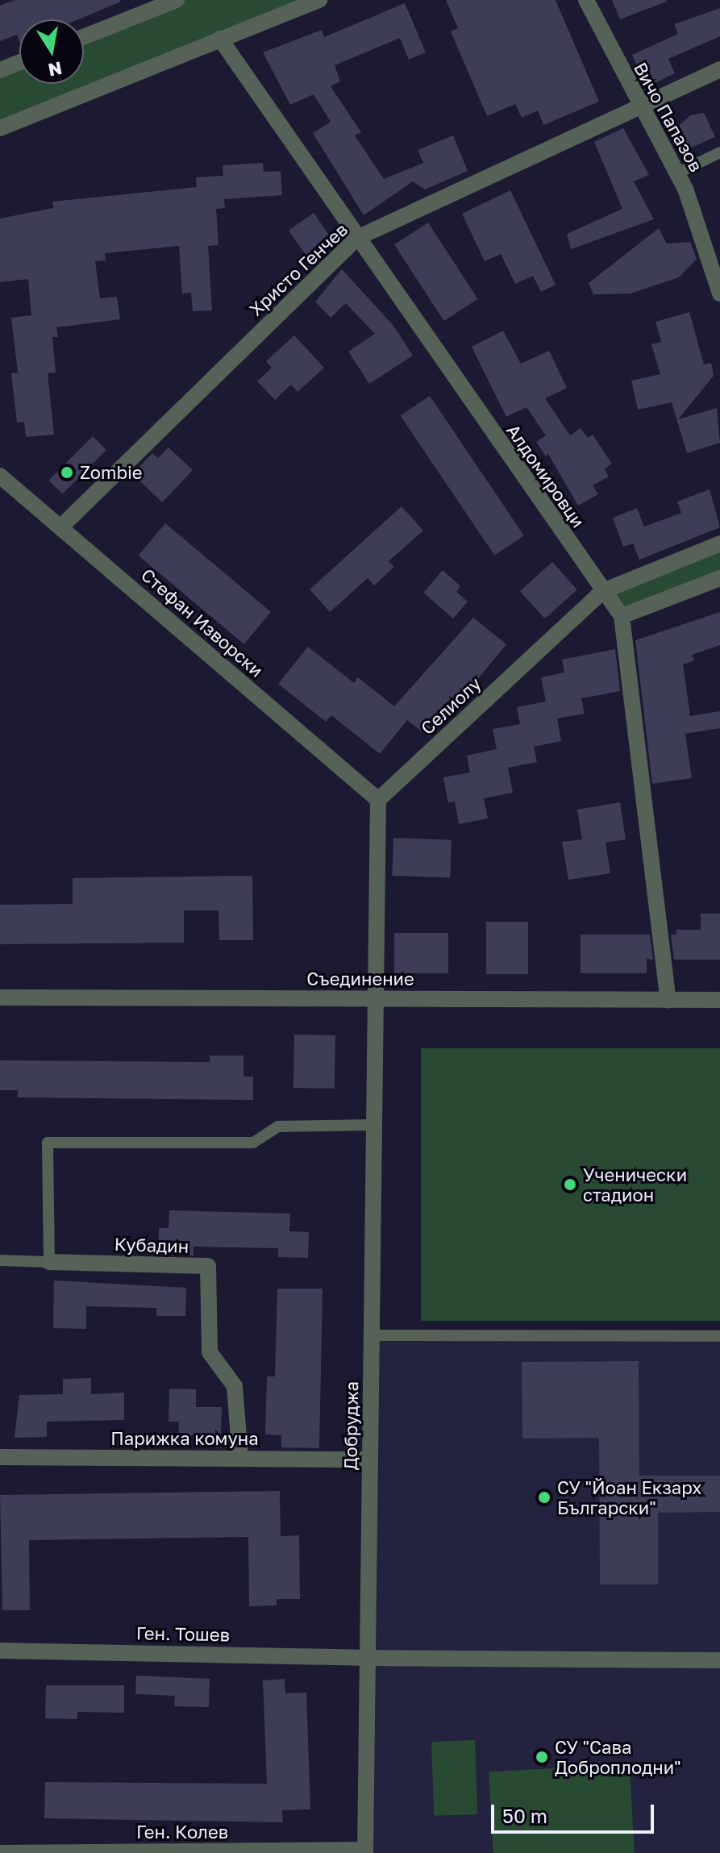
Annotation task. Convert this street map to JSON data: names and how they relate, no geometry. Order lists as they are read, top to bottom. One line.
{"streets":{"street":["Вичо Папазов","Христо Генчев","Алдомировци","Стефан Изворски","Селиолу","Съединение","Кубадин","Добруджа","Парижка комуна","Ген. Тошев","Ген. Колев"]},"crossings":[["Вичо Папазов","Христо Генчев"],["Христо Генчев","Алдомировци"],["Христо Генчев","Стефан Изворски"],["Алдомировци","Селиолу"],["Алдомировци","Съединение"],["Стефан Изворски","Селиолу"],["Съединение","Добруджа"],["Кубадин","Парижка комуна"],["Добруджа","Парижка комуна"],["Добруджа","Ген. Тошев"],["Добруджа","Ген. Колев"]],"places":["Zombie","Ученически стадион","СУ \"Йоан Екзарх Български\"","СУ \"Сава Доброплодни\""],"scale_bar":"50 m","north":"bottom"}
